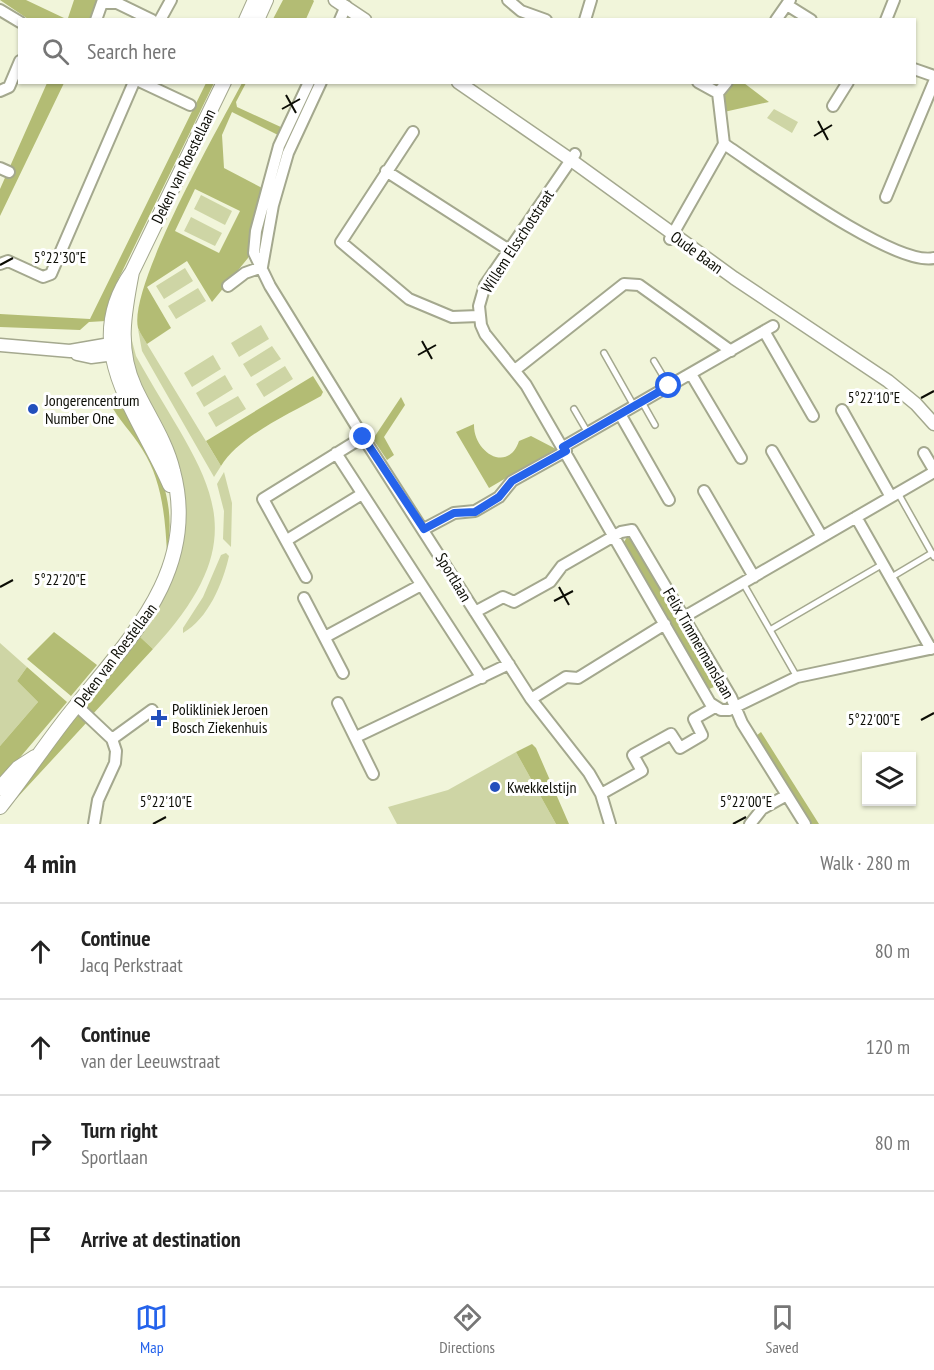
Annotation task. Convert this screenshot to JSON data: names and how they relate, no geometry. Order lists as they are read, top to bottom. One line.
{"streets":{"main road":["Deken van Roestellaan"],"street":["Willem Elsschotstraat","Oude Baan","Sportlaan","Felix Timmermanslaan"]},"crossings":[["Willem Elsschotstraat","Oude Baan"],["Willem Elsschotstraat","Felix Timmermanslaan"]],"places":{"other":["Jongerencentrum Number One","Kwekkelstijn"],"health":["Polikliniek Jeroen Bosch Ziekenhuis"]},"page":{"search":"Search here","heading":["4 min","Walk · 280 m"],"list":[["Continue","Jacq Perkstraat","80 m"],["Continue","van der Leeuwstraat","120 m"],["Turn right","Sportlaan","80 m"],"Arrive at destination"],"nav":["Map","Directions","Saved"]},"coordinates":["5°22'30\"E","5°22'10\"E","5°22'20\"E","5°22'00\"E"]}
